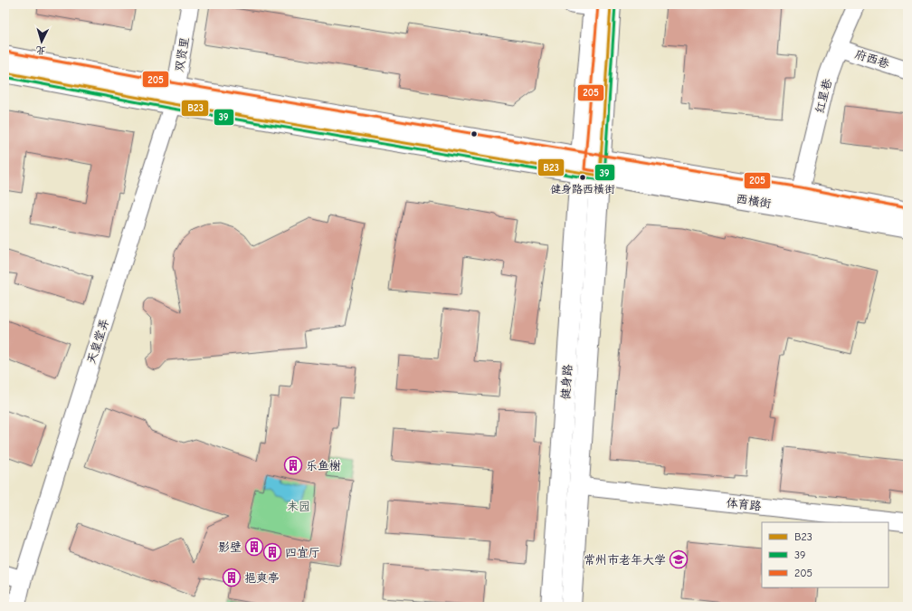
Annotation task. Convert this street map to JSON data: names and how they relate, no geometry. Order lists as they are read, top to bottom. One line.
{"streets":{"main road":["西横街","健身路"],"street":["双贤里","府西巷","红星巷","天皇堂弄","体育路"]},"crossings":[["双贤里","天皇堂弄"],["府西巷","红星巷"],["红星巷","西横街"],["西横街","健身路"],["健身路","体育路"]],"parks":["未园"],"places":{"other":["健身路西横街"],"building":["乐鱼榭","影壁","四宜厅","挹爽亭"],"school or university":["常州市老年大学"]},"lines":["transit line B23","transit line 39","transit line 205"],"legend":["B23","39","205"],"north":"bottom"}
